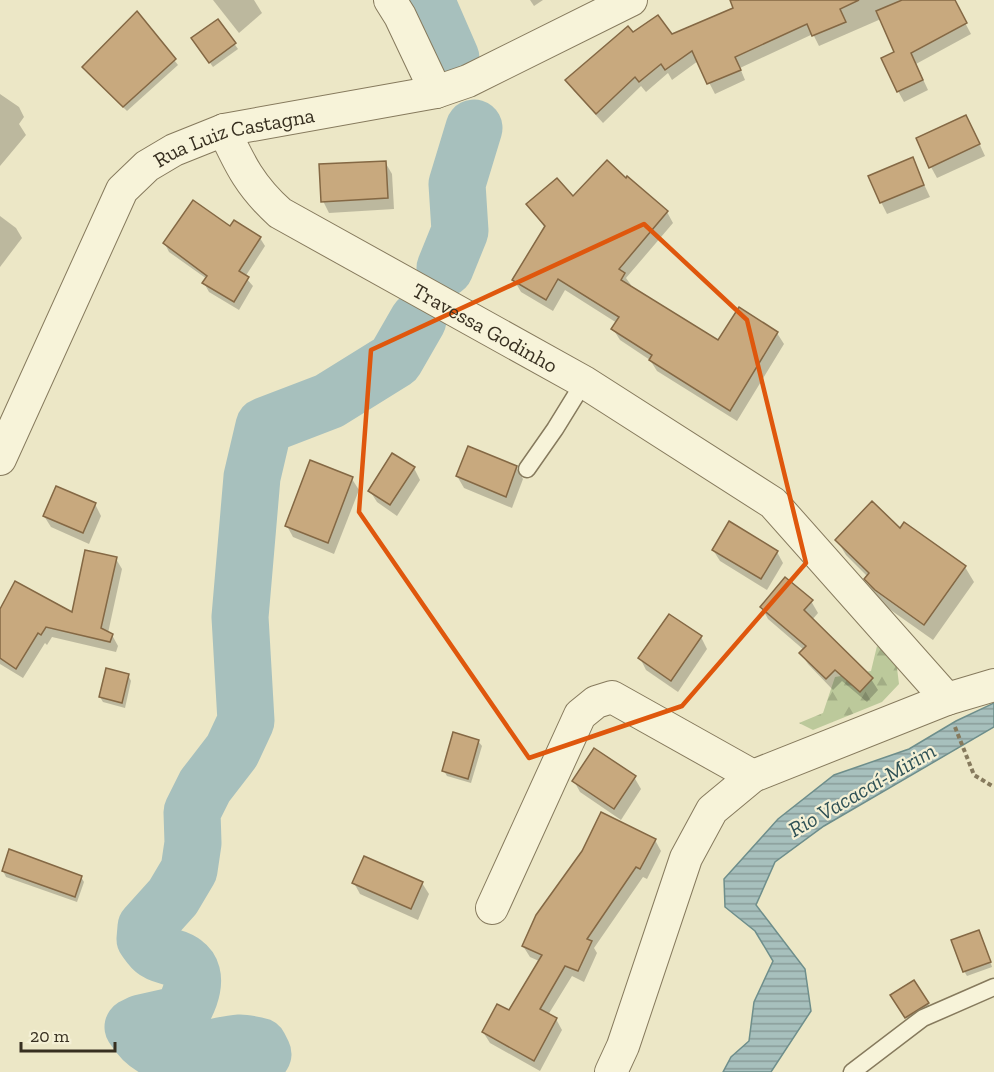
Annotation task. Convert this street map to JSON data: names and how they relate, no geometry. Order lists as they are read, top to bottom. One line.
{"streets":{"street":["Rua Luiz Castagna","Travessa Godinho"]},"crossings":[["Rua Luiz Castagna","Travessa Godinho"]],"water":["Rio Vacacaí-Mirim"],"scale_bar":"20 m"}
